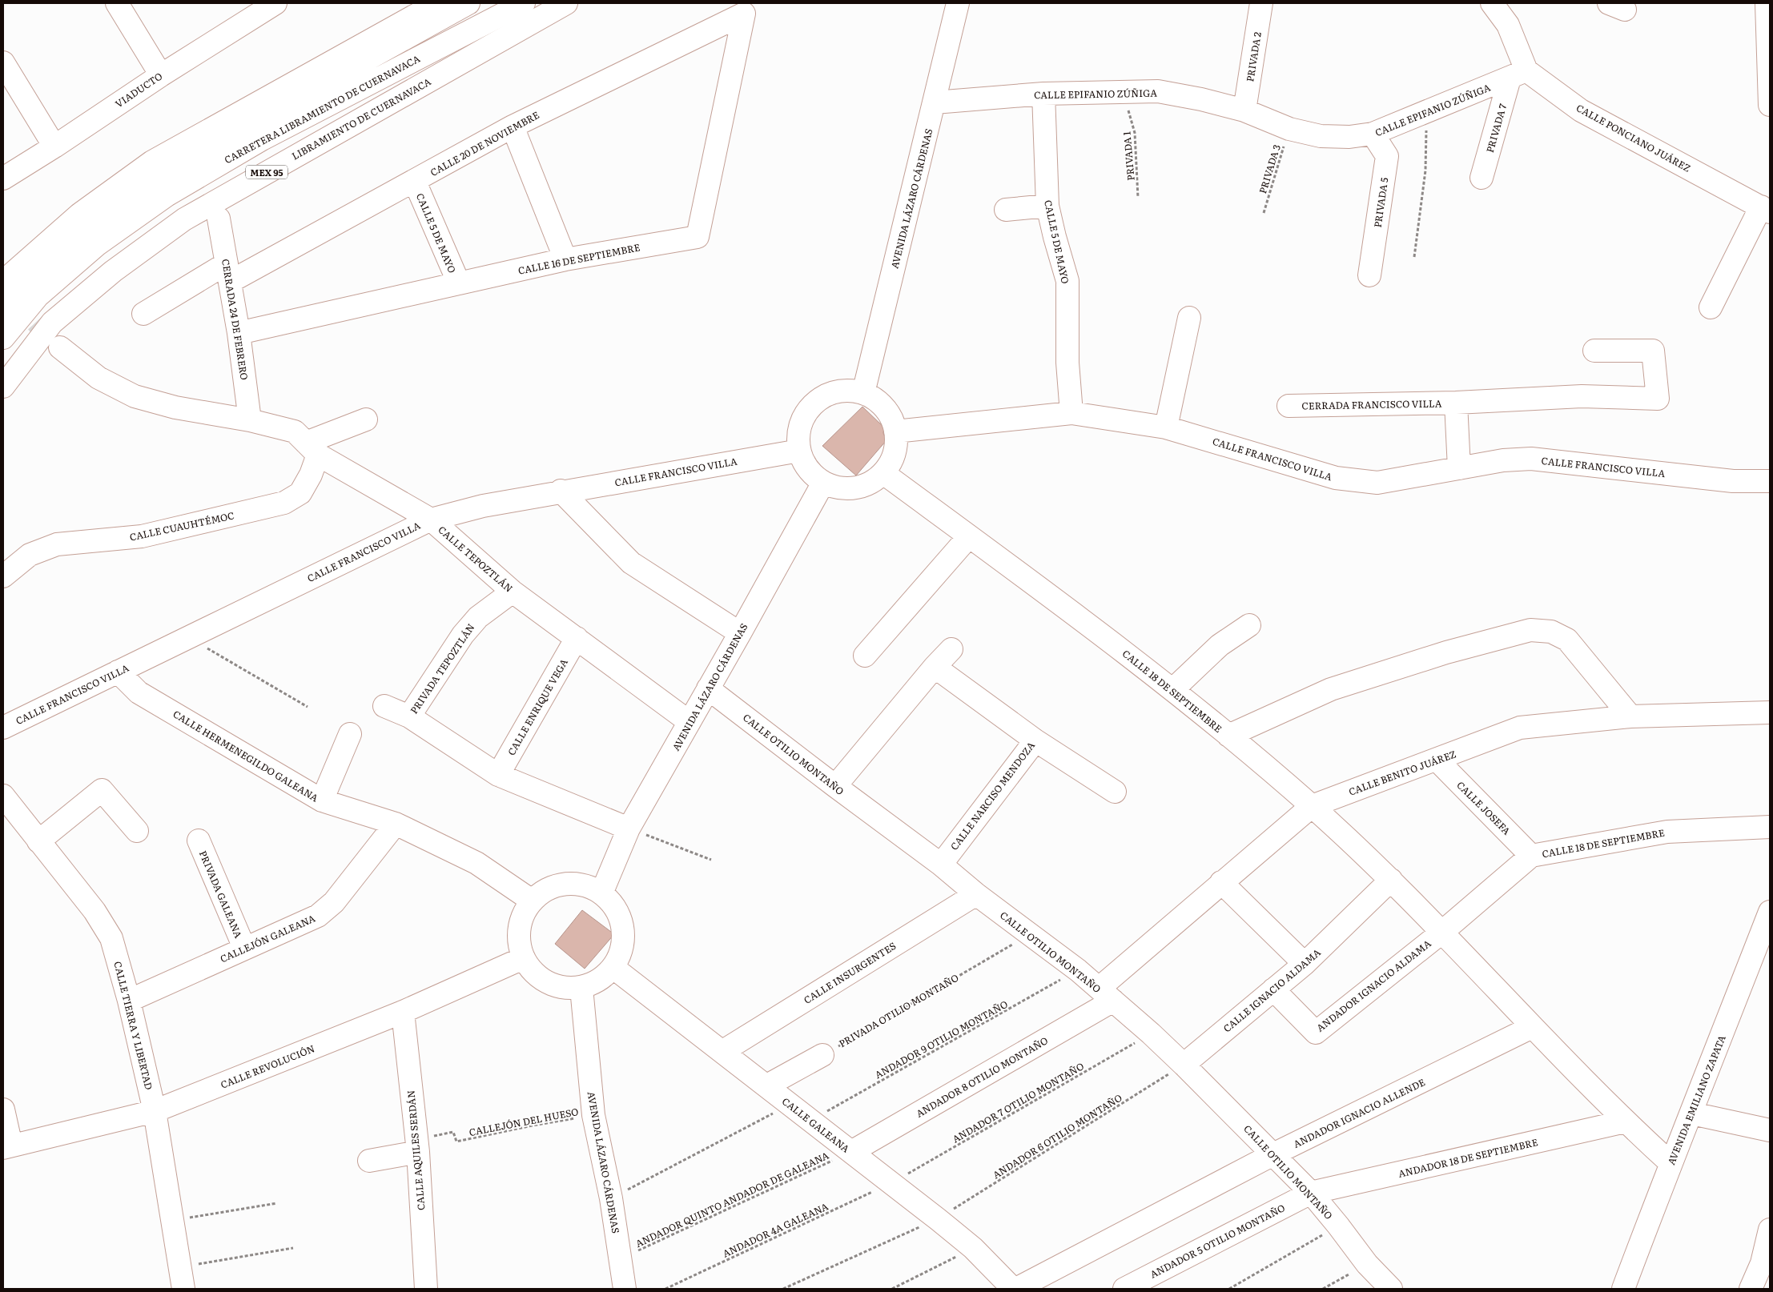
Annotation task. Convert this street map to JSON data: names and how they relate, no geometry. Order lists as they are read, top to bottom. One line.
{"streets":{"main road":["PRIVADA 2","VIADUCTO","CALLE EPIFANIO ZÚÑIGA","CARRETERA LIBRAMIENTO DE CUERNAVACA","LIBRAMIENTO DE CUERNAVACA","PRIVADA 7","CALLE PONCIANO JUÁREZ","CALLE 20 DE NOVIEMBRE","MEX 95","AVENIDA LÁZARO CÁRDENAS","PRIVADA 5","CALLE 5 DE MAYO","CALLE 16 DE SEPTIEMBRE","CERRADA 24 DE FEBRERO","CERRADA FRANCISCO VILLA","CALLE FRANCISCO VILLA","CALLE CUAUHTÉMOC","CALLE TEPOZTLÁN","PRIVADA TEPOZTLÁN","CALLE 18 DE SEPTIEMBRE","CALLE ENRIQUE VEGA","CALLE OTILIO MONTAÑO","CALLE HERMENEGILDO GALEANA","CALLE BENITO JUÁREZ","CALLE NARCISO MENDOZA","CALLE JOSEFA","PRIVADA GALEANA","CALLEJÓN GALEANA","CALLE INSURGENTES","ANDADOR IGNACIO ALDAMA","CALLE IGNACIO ALDAMA","CALLE TIERRA Y LIBERTAD","CALLE REVOLUCIÓN","ANDADOR 8 OTILIO MONTAÑO","AVENIDA EMILIANO ZAPATA","ANDADOR IGNACIO ALLENDE","CALLE GALEANA","CALLE AQUILES SERDÁN","ANDADOR 18 DE SEPTIEMBRE","ANDADOR 5 OTILIO MONTAÑO"],"path":["PRIVADA 1","PRIVADA 3","PRIVADA OTILIO MONTAÑO","ANDADOR 9 OTILIO MONTAÑO","ANDADOR 7 OTILIO MONTAÑO","CALLEJÓN DEL HUESO","ANDADOR 6 OTILIO MONTAÑO","ANDADOR QUINTO ANDADOR DE GALEANA","ANDADOR 4A GALEANA"]},"crossings":[["PRIVADA 2","CALLE EPIFANIO ZÚÑIGA"],["CALLE EPIFANIO ZÚÑIGA","PRIVADA 7"],["CALLE EPIFANIO ZÚÑIGA","CALLE PONCIANO JUÁREZ"],["CALLE EPIFANIO ZÚÑIGA","PRIVADA 1"],["CALLE EPIFANIO ZÚÑIGA","PRIVADA 3"],["CALLE EPIFANIO ZÚÑIGA","AVENIDA LÁZARO CÁRDENAS"],["CALLE EPIFANIO ZÚÑIGA","PRIVADA 5"],["CALLE EPIFANIO ZÚÑIGA","CALLE 5 DE MAYO"],["PRIVADA 7","CALLE PONCIANO JUÁREZ"],["CALLE 20 DE NOVIEMBRE","CALLE 5 DE MAYO"],["CALLE 20 DE NOVIEMBRE","CALLE 16 DE SEPTIEMBRE"],["CALLE 20 DE NOVIEMBRE","CERRADA 24 DE FEBRERO"],["AVENIDA LÁZARO CÁRDENAS","CALLE FRANCISCO VILLA"],["AVENIDA LÁZARO CÁRDENAS","CALLE TEPOZTLÁN"],["AVENIDA LÁZARO CÁRDENAS","CALLE 18 DE SEPTIEMBRE"],["AVENIDA LÁZARO CÁRDENAS","CALLE OTILIO MONTAÑO"],["AVENIDA LÁZARO CÁRDENAS","CALLE HERMENEGILDO GALEANA"],["AVENIDA LÁZARO CÁRDENAS","CALLE REVOLUCIÓN"],["AVENIDA LÁZARO CÁRDENAS","CALLEJÓN DEL HUESO"],["AVENIDA LÁZARO CÁRDENAS","CALLE GALEANA"],["AVENIDA LÁZARO CÁRDENAS","ANDADOR QUINTO ANDADOR DE GALEANA"],["CALLE 5 DE MAYO","CALLE 16 DE SEPTIEMBRE"],["CALLE 5 DE MAYO","CALLE FRANCISCO VILLA"],["CALLE 16 DE SEPTIEMBRE","CERRADA 24 DE FEBRERO"],["CERRADA 24 DE FEBRERO","CALLE TEPOZTLÁN"],["CERRADA FRANCISCO VILLA","CALLE FRANCISCO VILLA"],["CALLE FRANCISCO VILLA","CALLE TEPOZTLÁN"],["CALLE FRANCISCO VILLA","CALLE 18 DE SEPTIEMBRE"],["CALLE FRANCISCO VILLA","CALLE HERMENEGILDO GALEANA"],["CALLE CUAUHTÉMOC","CALLE TEPOZTLÁN"],["CALLE TEPOZTLÁN","PRIVADA TEPOZTLÁN"],["CALLE TEPOZTLÁN","CALLE ENRIQUE VEGA"],["CALLE 18 DE SEPTIEMBRE","CALLE BENITO JUÁREZ"],["CALLE 18 DE SEPTIEMBRE","CALLE JOSEFA"],["CALLE 18 DE SEPTIEMBRE","ANDADOR IGNACIO ALDAMA"],["CALLE 18 DE SEPTIEMBRE","CALLE IGNACIO ALDAMA"],["CALLE 18 DE SEPTIEMBRE","AVENIDA EMILIANO ZAPATA"],["CALLE 18 DE SEPTIEMBRE","ANDADOR IGNACIO ALLENDE"],["CALLE 18 DE SEPTIEMBRE","ANDADOR 18 DE SEPTIEMBRE"],["CALLE OTILIO MONTAÑO","CALLE BENITO JUÁREZ"],["CALLE OTILIO MONTAÑO","CALLE NARCISO MENDOZA"],["CALLE OTILIO MONTAÑO","CALLE INSURGENTES"],["CALLE OTILIO MONTAÑO","CALLE IGNACIO ALDAMA"],["CALLE OTILIO MONTAÑO","PRIVADA OTILIO MONTAÑO"],["CALLE OTILIO MONTAÑO","ANDADOR 9 OTILIO MONTAÑO"],["CALLE OTILIO MONTAÑO","ANDADOR 8 OTILIO MONTAÑO"],["CALLE OTILIO MONTAÑO","ANDADOR 7 OTILIO MONTAÑO"],["CALLE OTILIO MONTAÑO","ANDADOR IGNACIO ALLENDE"],["CALLE OTILIO MONTAÑO","ANDADOR 6 OTILIO MONTAÑO"],["CALLE OTILIO MONTAÑO","ANDADOR 18 DE SEPTIEMBRE"],["CALLE OTILIO MONTAÑO","ANDADOR 5 OTILIO MONTAÑO"],["CALLE HERMENEGILDO GALEANA","CALLEJÓN GALEANA"],["CALLE HERMENEGILDO GALEANA","CALLE REVOLUCIÓN"],["CALLE HERMENEGILDO GALEANA","CALLE GALEANA"],["CALLE BENITO JUÁREZ","CALLE JOSEFA"],["CALLE BENITO JUÁREZ","ANDADOR 8 OTILIO MONTAÑO"],["PRIVADA GALEANA","CALLEJÓN GALEANA"],["CALLEJÓN GALEANA","CALLE TIERRA Y LIBERTAD"],["CALLE INSURGENTES","CALLE GALEANA"],["ANDADOR IGNACIO ALDAMA","CALLE IGNACIO ALDAMA"],["CALLE IGNACIO ALDAMA","ANDADOR 6 OTILIO MONTAÑO"],["CALLE TIERRA Y LIBERTAD","CALLE REVOLUCIÓN"],["ANDADOR 9 OTILIO MONTAÑO","CALLE GALEANA"],["CALLE REVOLUCIÓN","CALLE GALEANA"],["CALLE REVOLUCIÓN","CALLE AQUILES SERDÁN"],["ANDADOR 8 OTILIO MONTAÑO","CALLE GALEANA"],["ANDADOR 8 OTILIO MONTAÑO","ANDADOR QUINTO ANDADOR DE GALEANA"],["ANDADOR 7 OTILIO MONTAÑO","CALLE GALEANA"],["ANDADOR 7 OTILIO MONTAÑO","ANDADOR 4A GALEANA"],["ANDADOR IGNACIO ALLENDE","CALLE GALEANA"],["CALLEJÓN DEL HUESO","CALLE AQUILES SERDÁN"],["CALLE GALEANA","ANDADOR 6 OTILIO MONTAÑO"],["CALLE GALEANA","ANDADOR QUINTO ANDADOR DE GALEANA"],["CALLE GALEANA","ANDADOR 4A GALEANA"],["ANDADOR 18 DE SEPTIEMBRE","ANDADOR 5 OTILIO MONTAÑO"]]}
